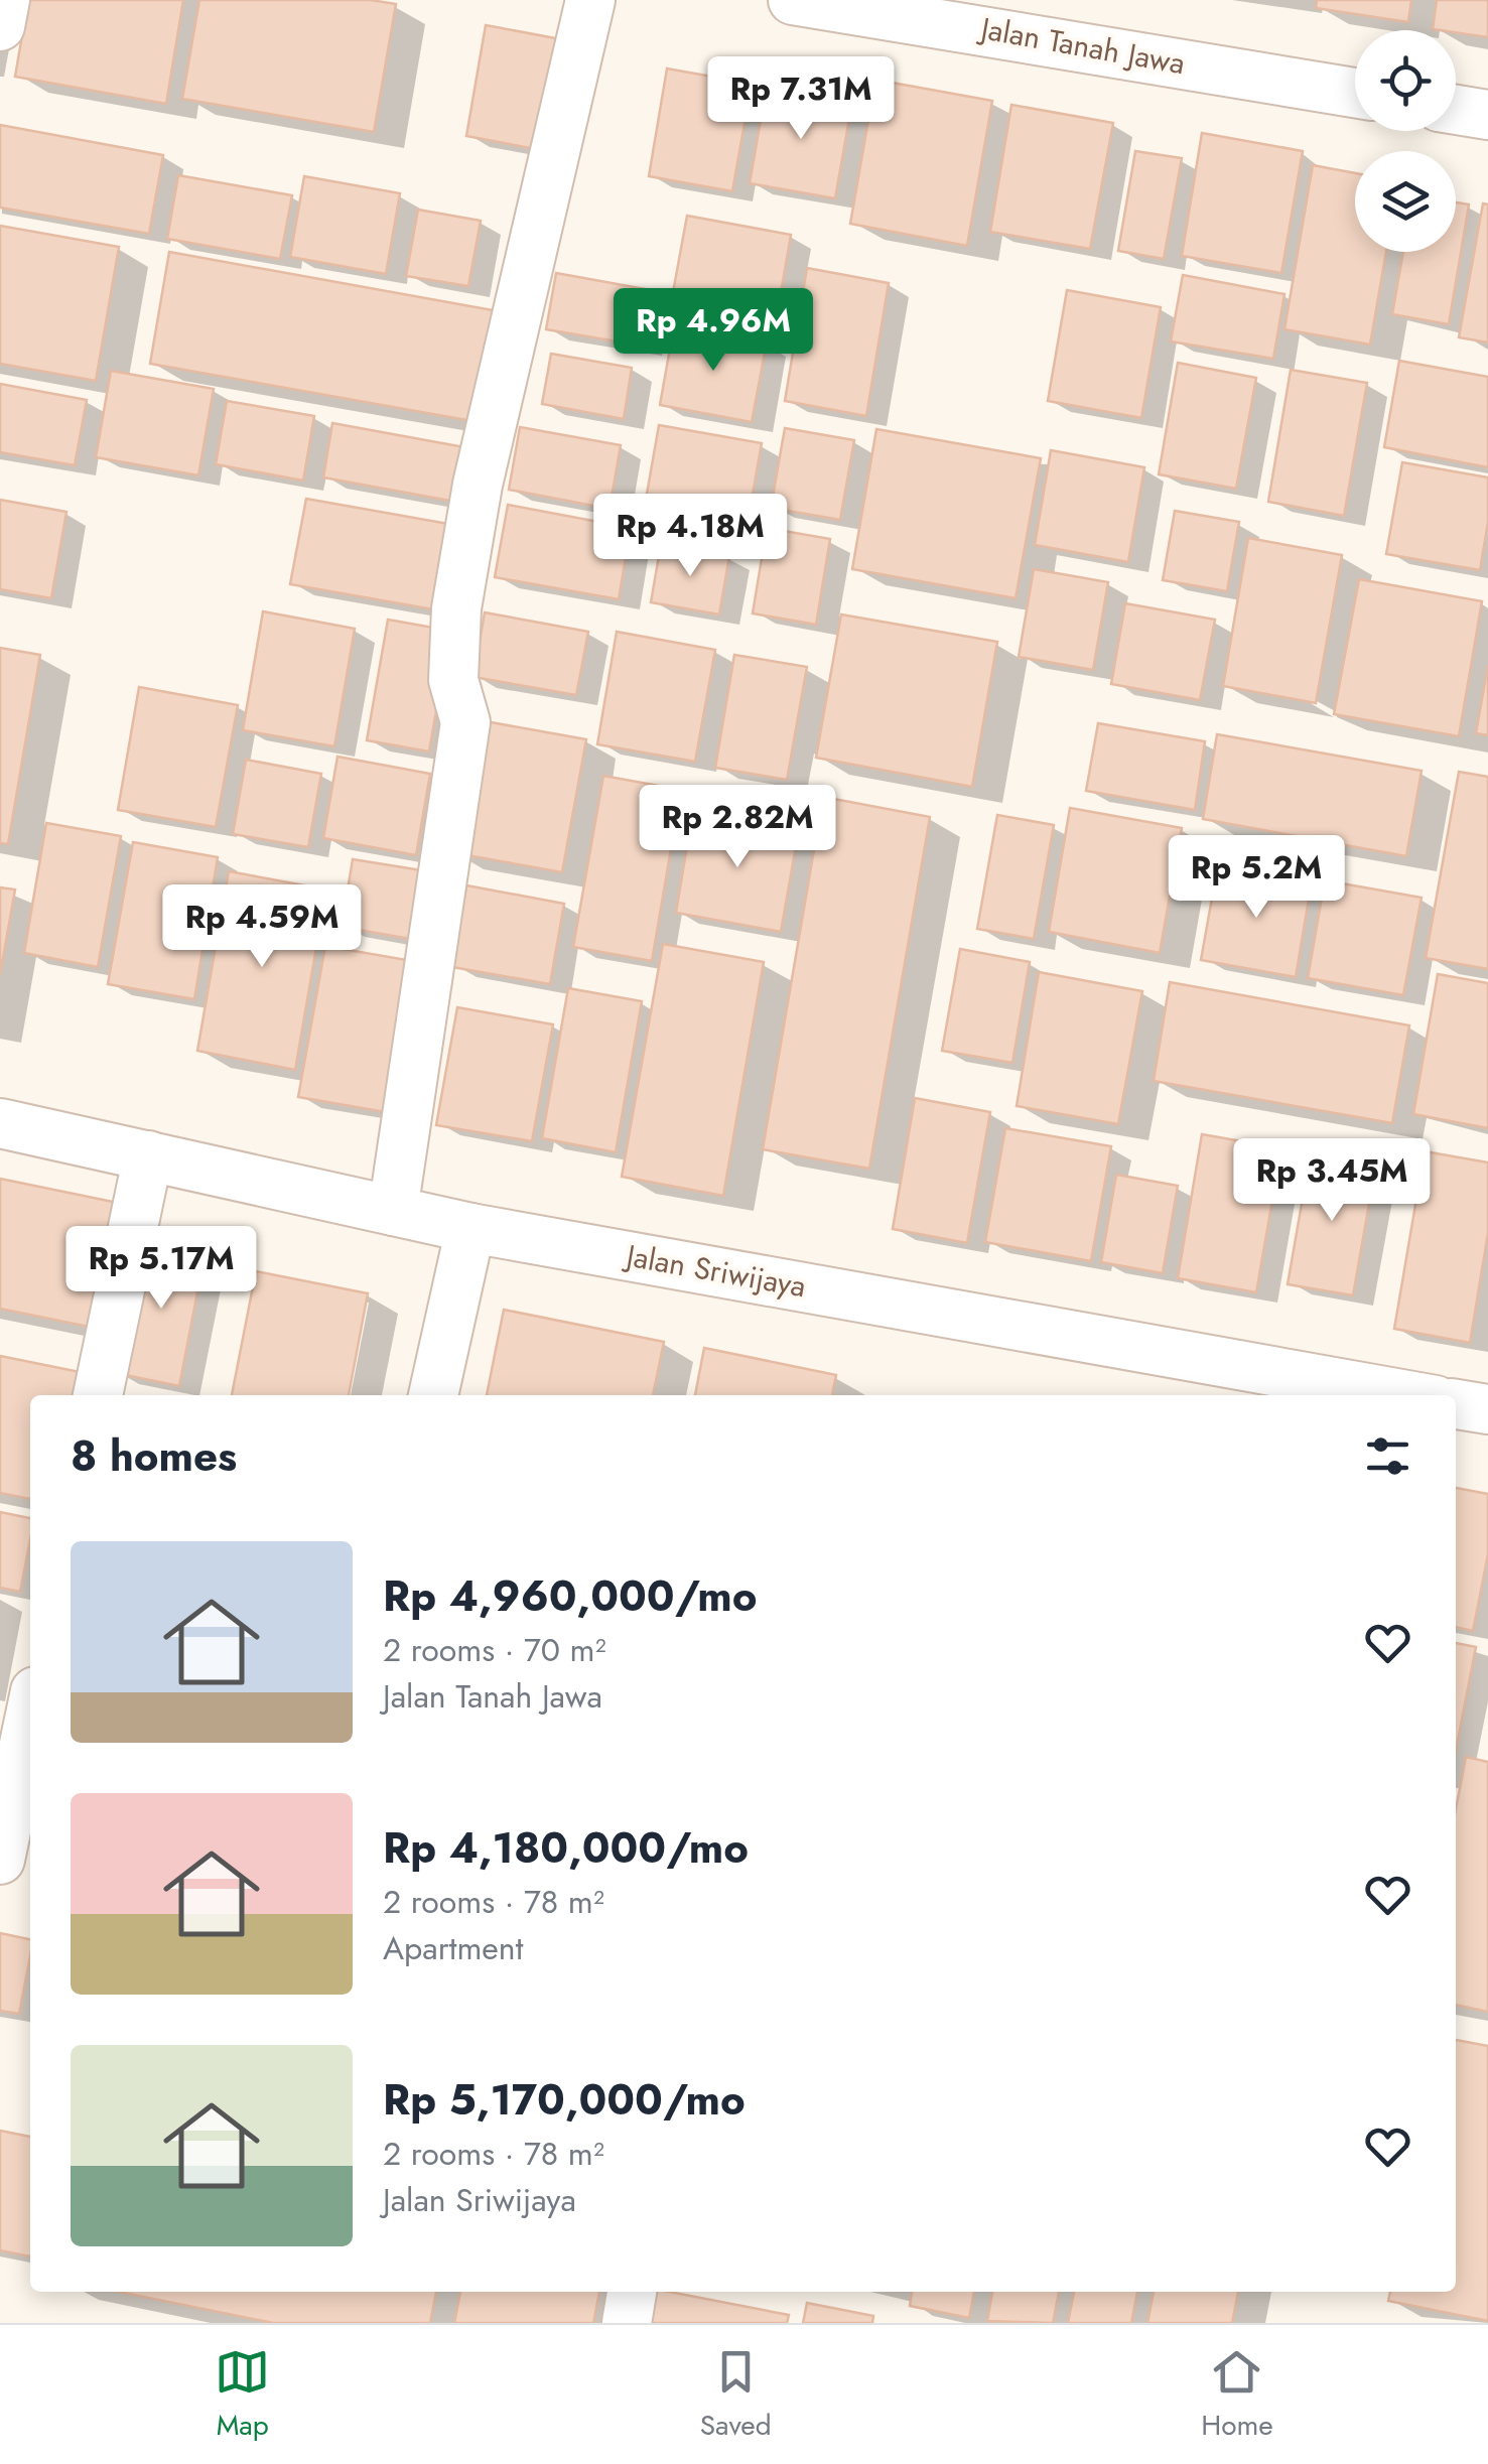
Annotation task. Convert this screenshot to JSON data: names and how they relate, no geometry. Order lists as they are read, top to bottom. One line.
{"streets":{"street":["Jalan Tanah Jawa","Jalan Sriwijaya"]},"page":{"price":["Rp 7.31M","Rp 4.96M","Rp 4.18M","Rp 2.82M","Rp 5.2M","Rp 4.59M","Rp 3.45M","Rp 5.17M"],"heading":"8 homes","list":[{"name":"Rp 4,960,000/mo","note":"2 rooms · 70 m² · Jalan Tanah Jawa"},{"name":"Rp 4,180,000/mo","note":"2 rooms · 78 m² · Apartment"},{"name":"Rp 5,170,000/mo","note":"2 rooms · 78 m² · Jalan Sriwijaya"}],"tabs":["Map","Saved","Home"]}}
